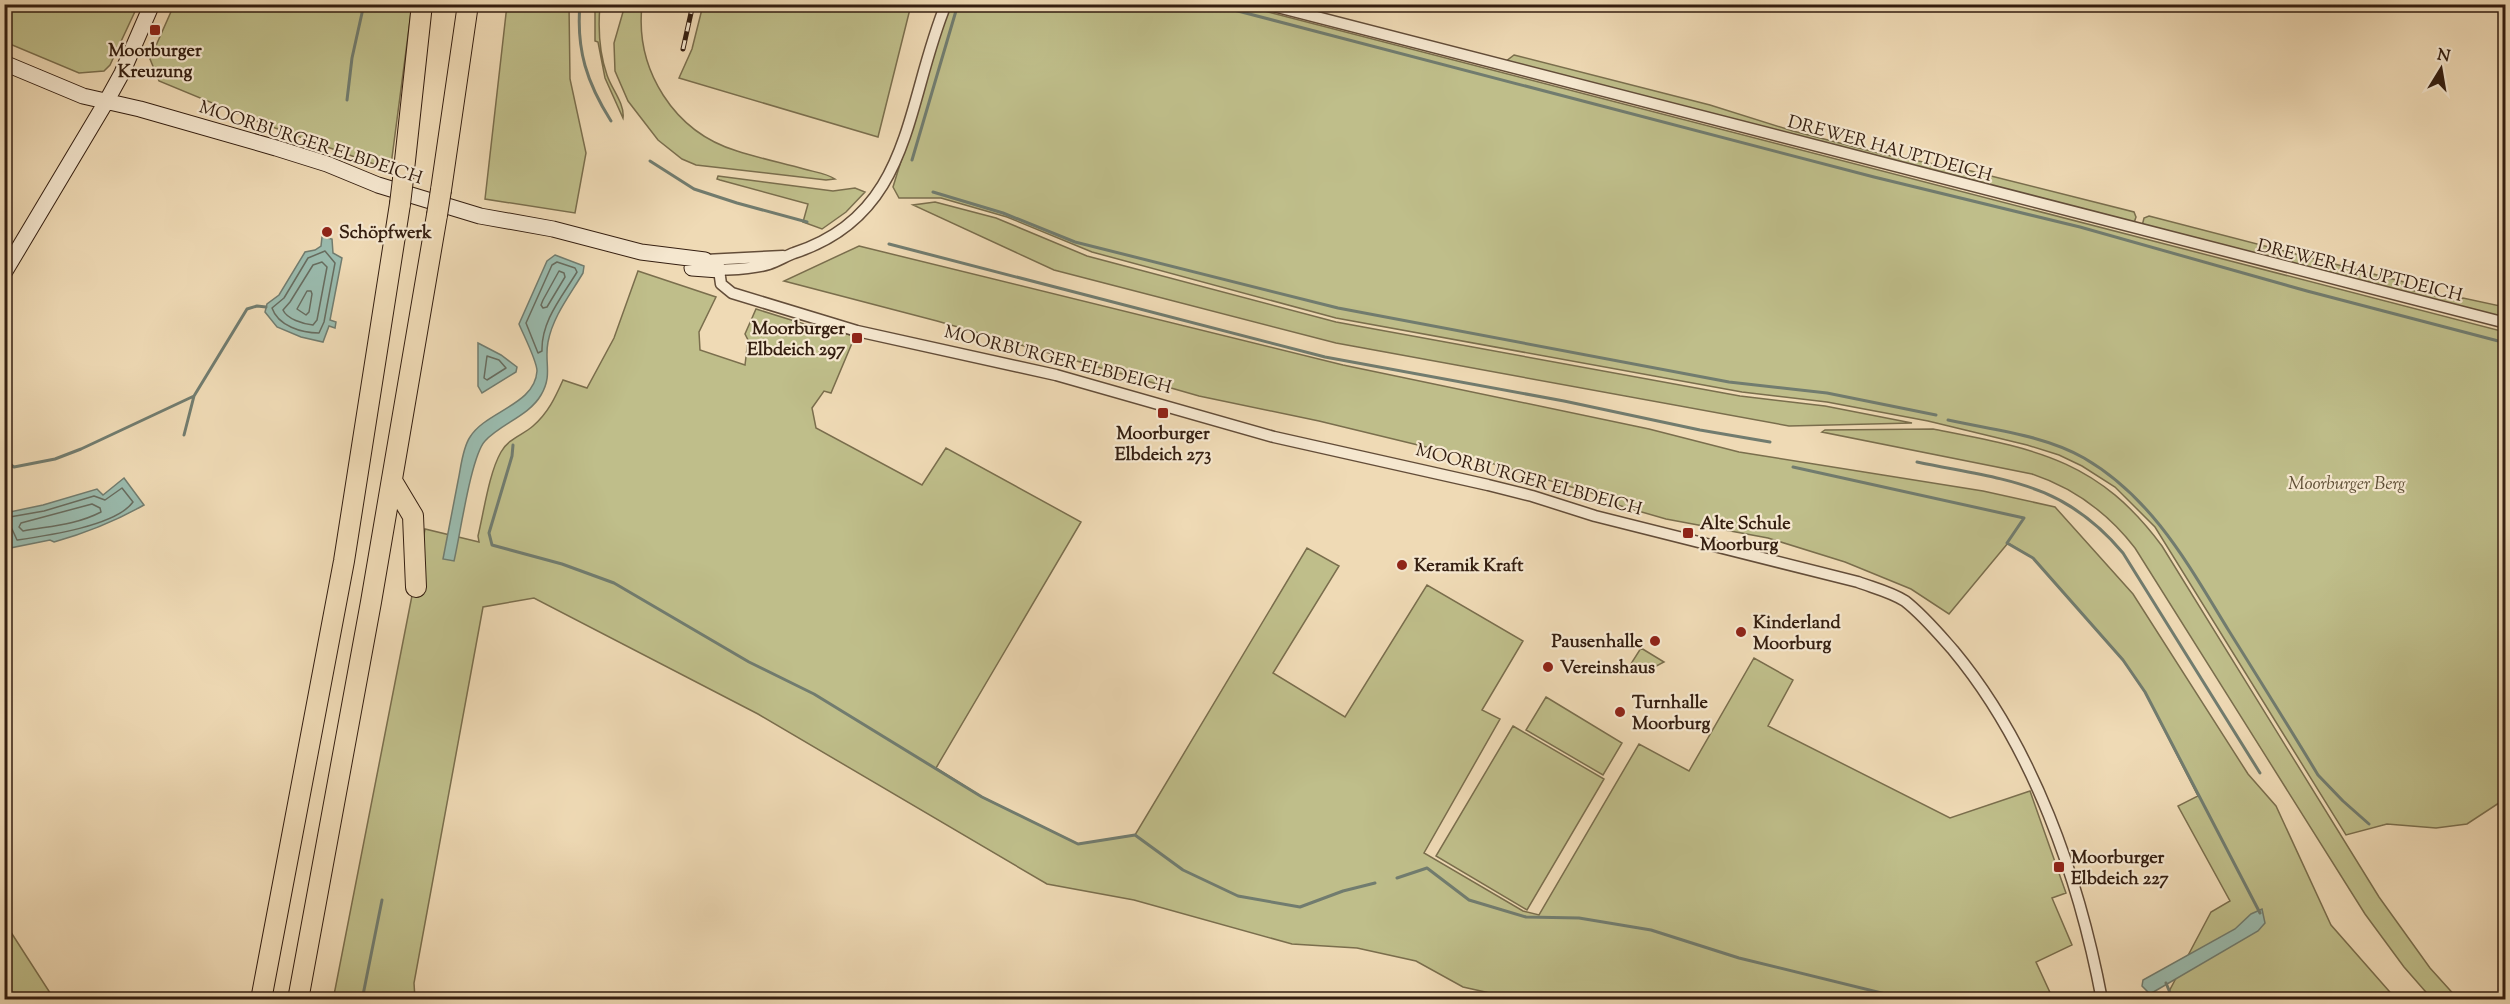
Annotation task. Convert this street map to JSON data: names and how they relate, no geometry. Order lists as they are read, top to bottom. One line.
{"streets":{"street":["MOORBURGER ELBDEICH","DREWER HAUPTDEICH"]},"parks":["Moorburger Berg"],"places":{"transit":["Moorburger Kreuzung","Moorburger Elbdeich 297","Moorburger Elbdeich 273","Alte Schule Moorburg","Moorburger Elbdeich 227"],"other":["Schöpfwerk","Keramik Kraft","Kinderland Moorburg","Pausenhalle","Vereinshaus","Turnhalle Moorburg"]},"north":"top"}
